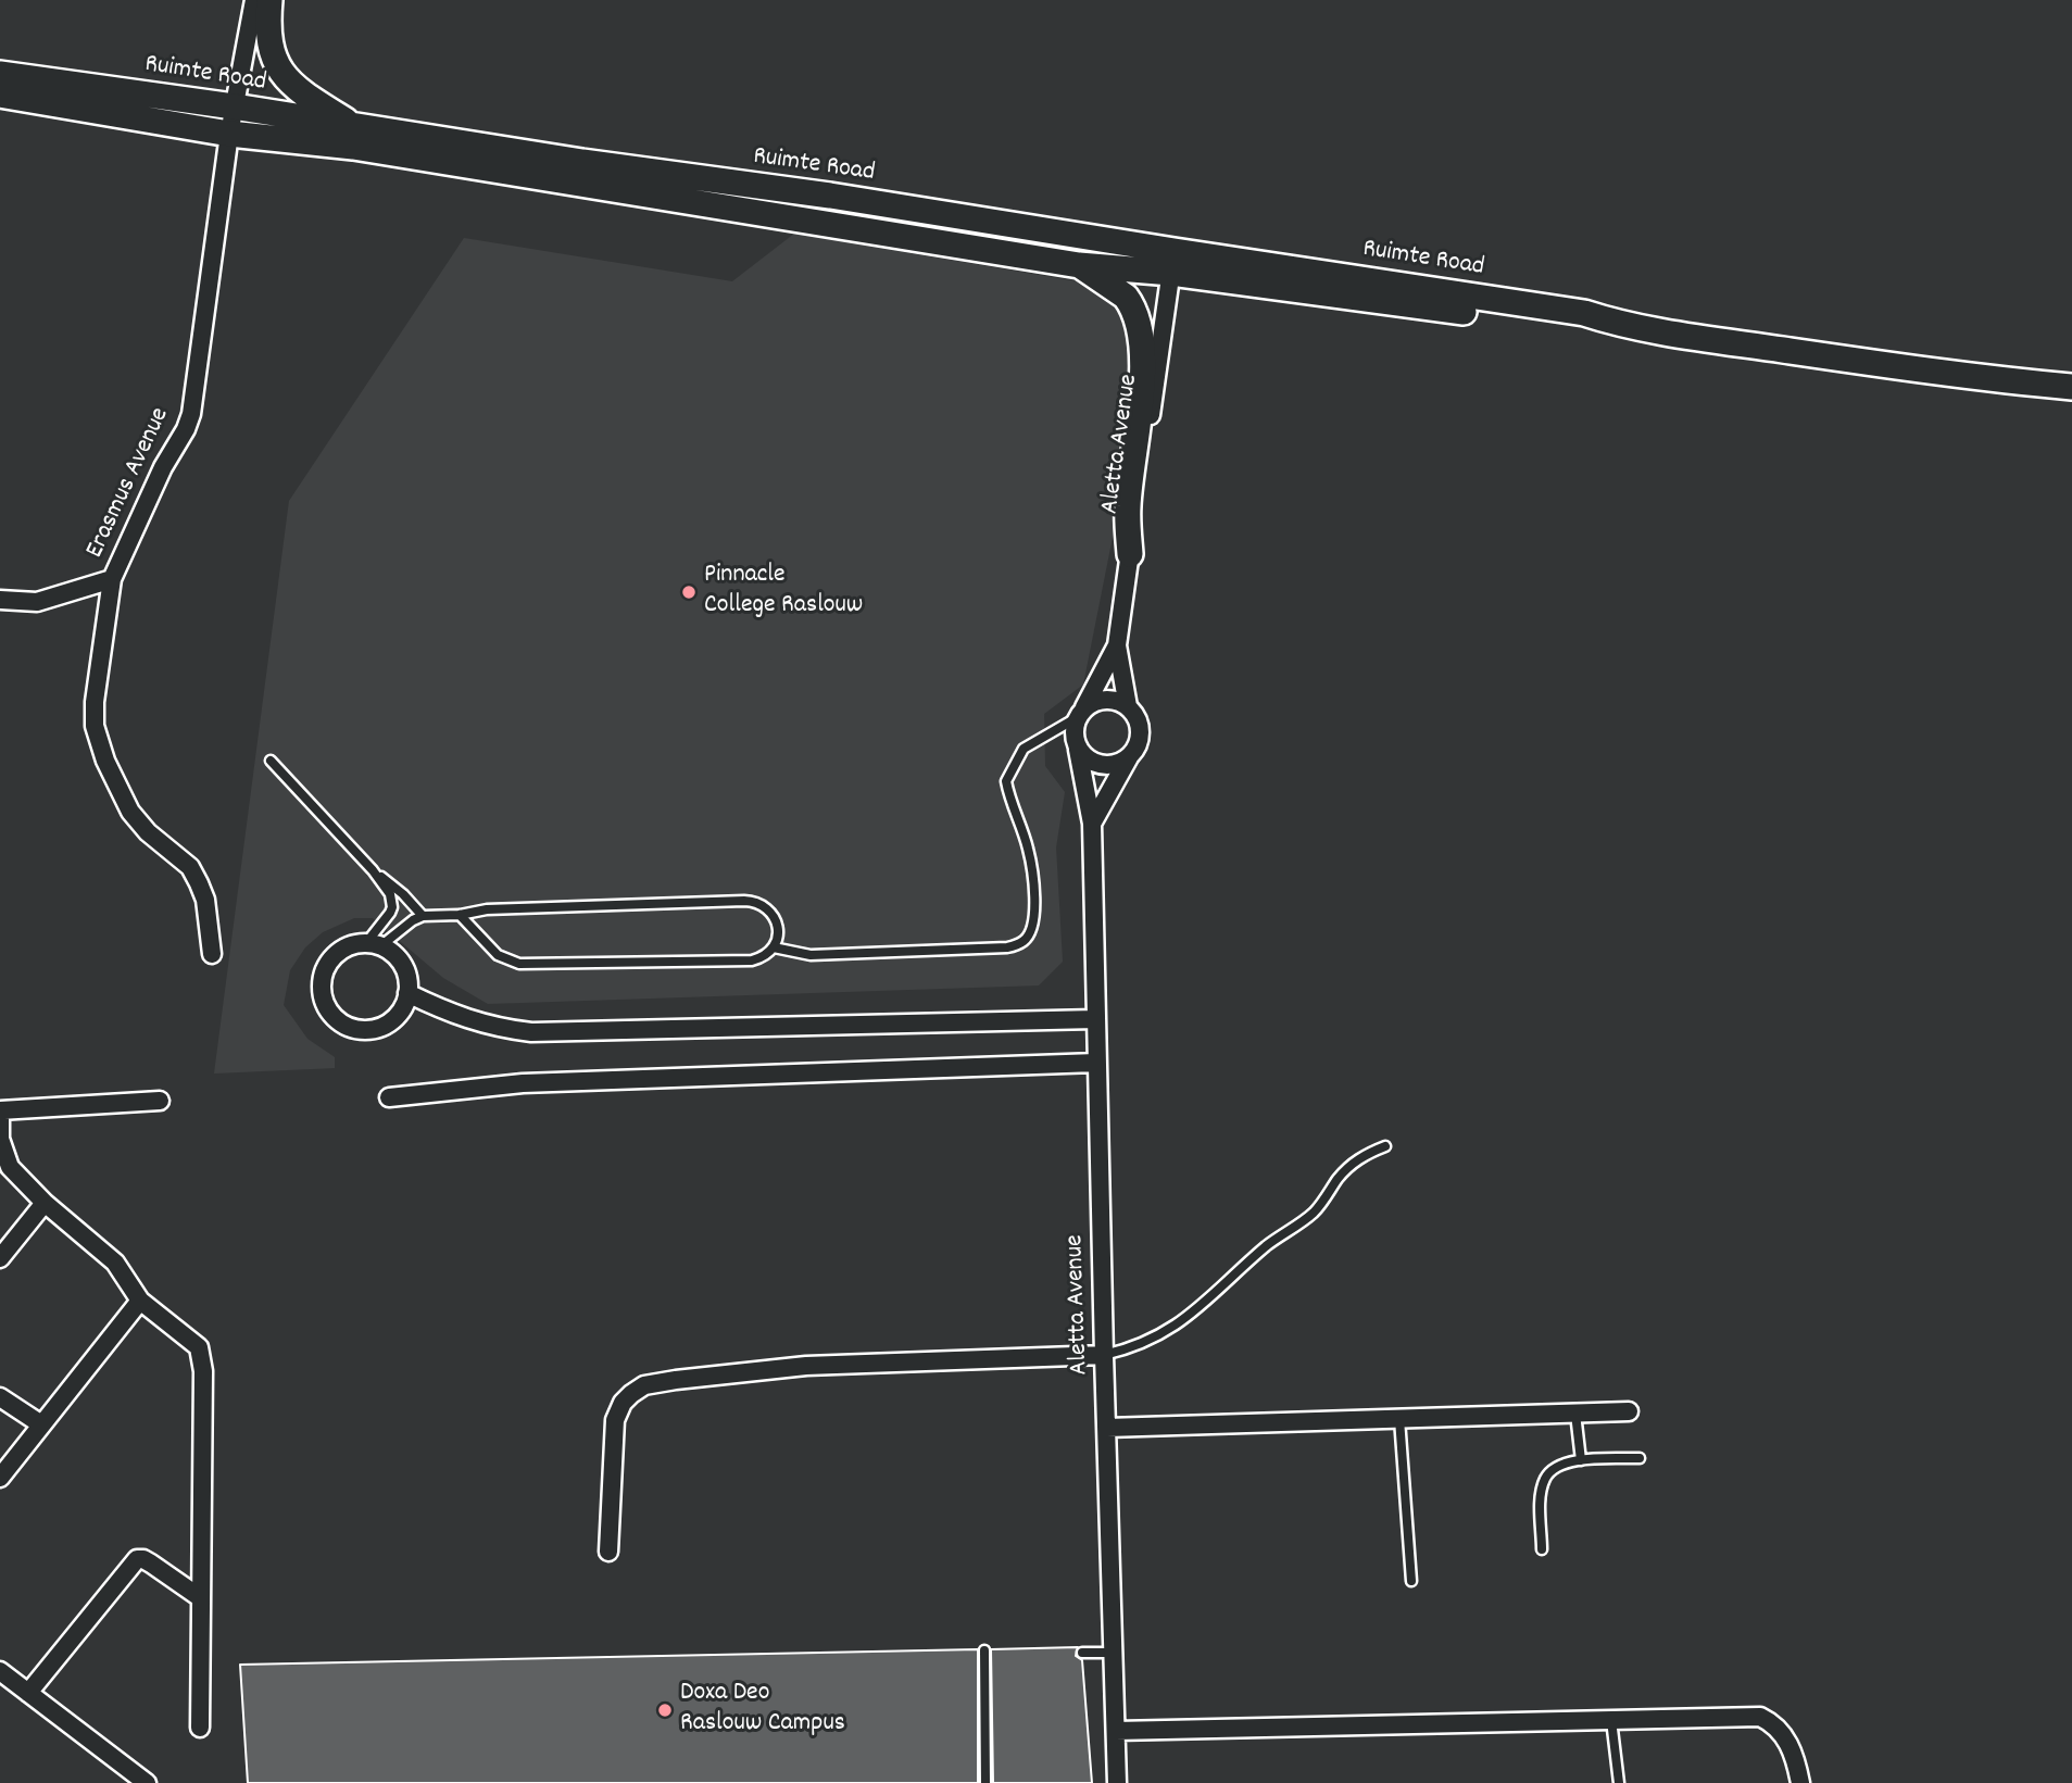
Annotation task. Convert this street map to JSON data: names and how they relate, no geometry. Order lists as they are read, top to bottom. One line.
{"streets":{"main road":["Ruimte Road"],"street":["Aletta Avenue","Erasmus Avenue"]},"crossings":[["Ruimte Road","Aletta Avenue"],["Ruimte Road","Erasmus Avenue"]],"places":["Pinnacle College Raslouw","Doxa Deo Raslouw Campus"]}
